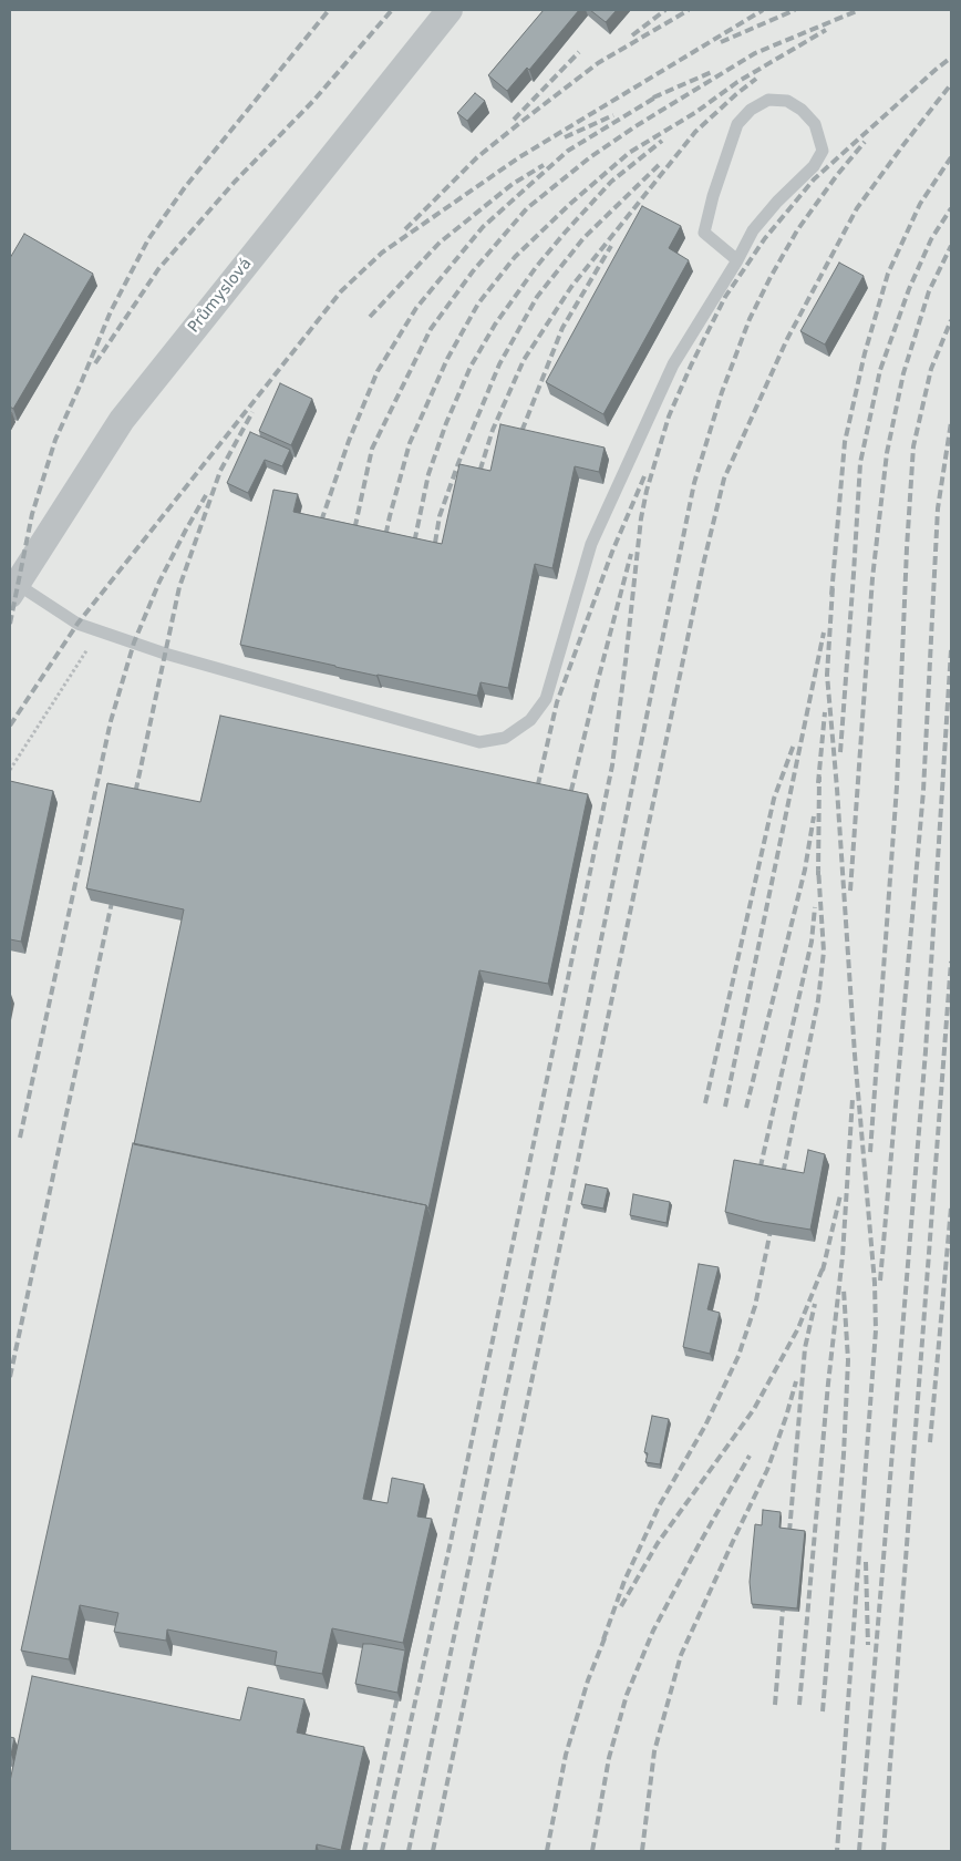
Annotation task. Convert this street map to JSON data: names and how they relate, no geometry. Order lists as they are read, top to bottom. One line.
{"streets":{"street":["Průmyslová"]}}
